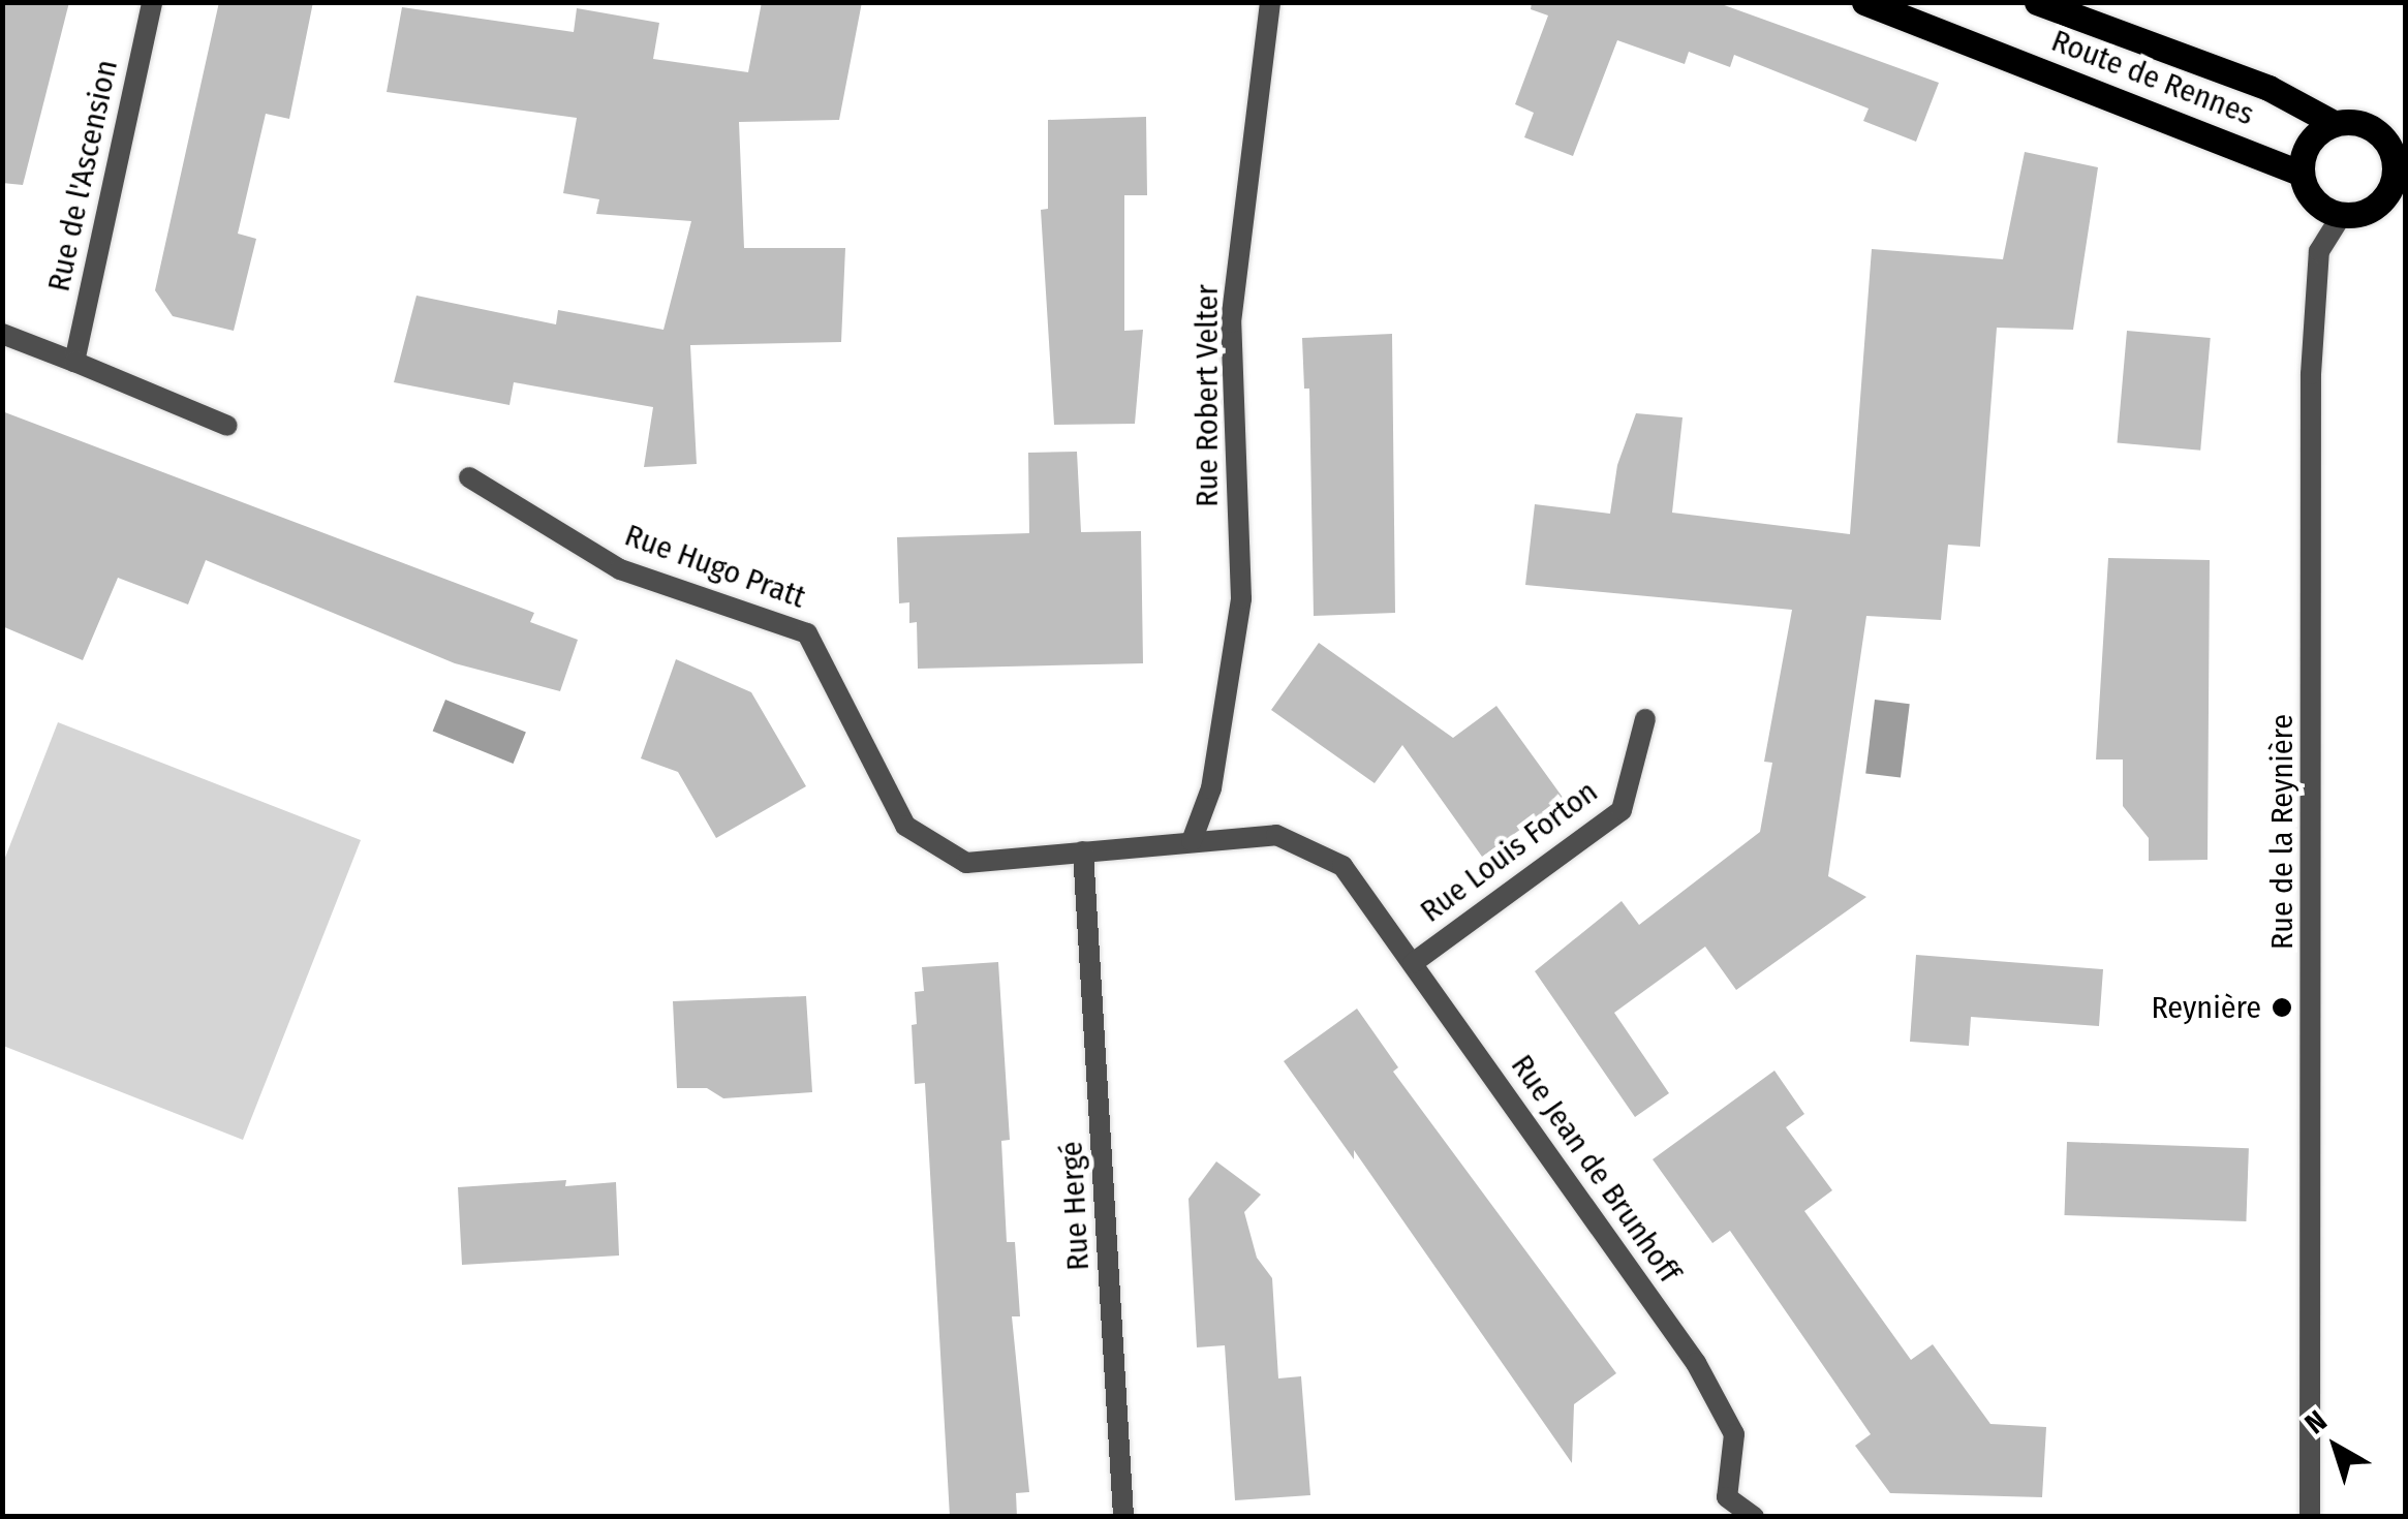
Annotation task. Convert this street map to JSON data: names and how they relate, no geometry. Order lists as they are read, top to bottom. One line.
{"streets":{"main road":["Route de Rennes"],"street":["Rue de l'Ascension","Rue Robert Velter","Rue Hugo Pratt","Rue de la Reynière","Rue Louis Forton","Rue Jean de Brunhoff","Rue Hergé"]},"crossings":[["Route de Rennes","Rue de la Reynière"],["Rue Robert Velter","Rue Jean de Brunhoff"],["Rue Hugo Pratt","Rue Hergé"],["Rue Louis Forton","Rue Jean de Brunhoff"]],"places":["Reynière"],"north":"top left"}
